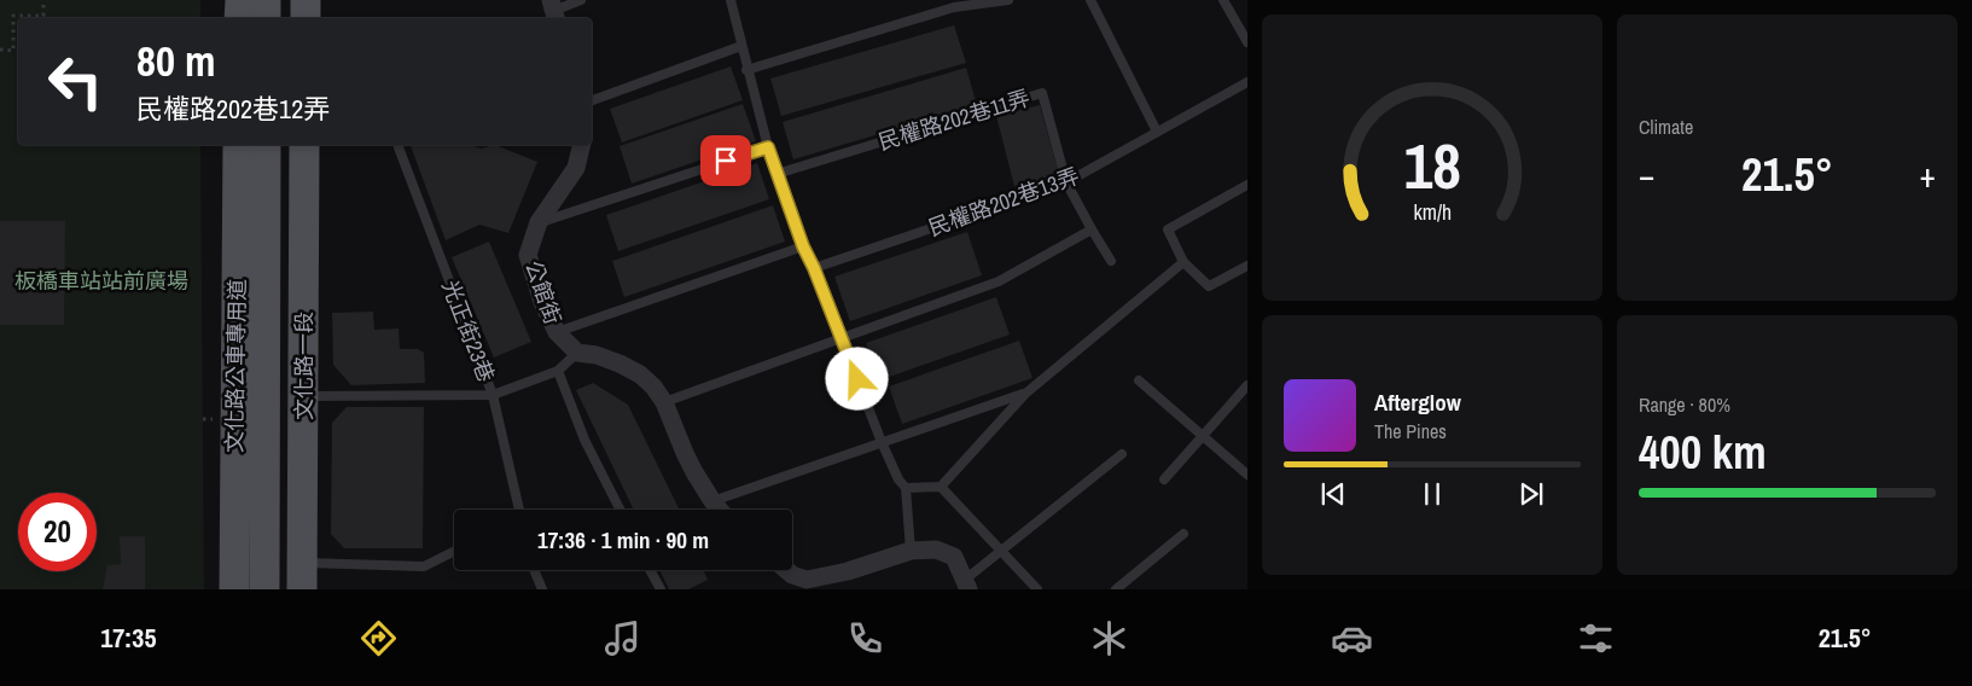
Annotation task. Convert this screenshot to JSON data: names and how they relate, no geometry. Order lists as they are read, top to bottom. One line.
{"streets":{"main road":["文化路公車專用道","文化路一段"],"street":["公館街"],"lane":["民權路202巷11弄","民權路202巷13弄","光正街23巷"]},"crossings":[["民權路202巷11弄","民權路202巷13弄"]],"parks":["板橋車站站前廣場"],"page":{"tile":["Climate",["Range · 80%","400 km"]],"turn":["80 m","民權路202巷12弄"],"heat":["−","21.5°","+"],"song":["Afterglow","The Pines"],"limit":"20","trip":"17:36 · 1 min · 90 m","tabs":["17:35","21.5°"],"gauge":["18","km/h"]}}
